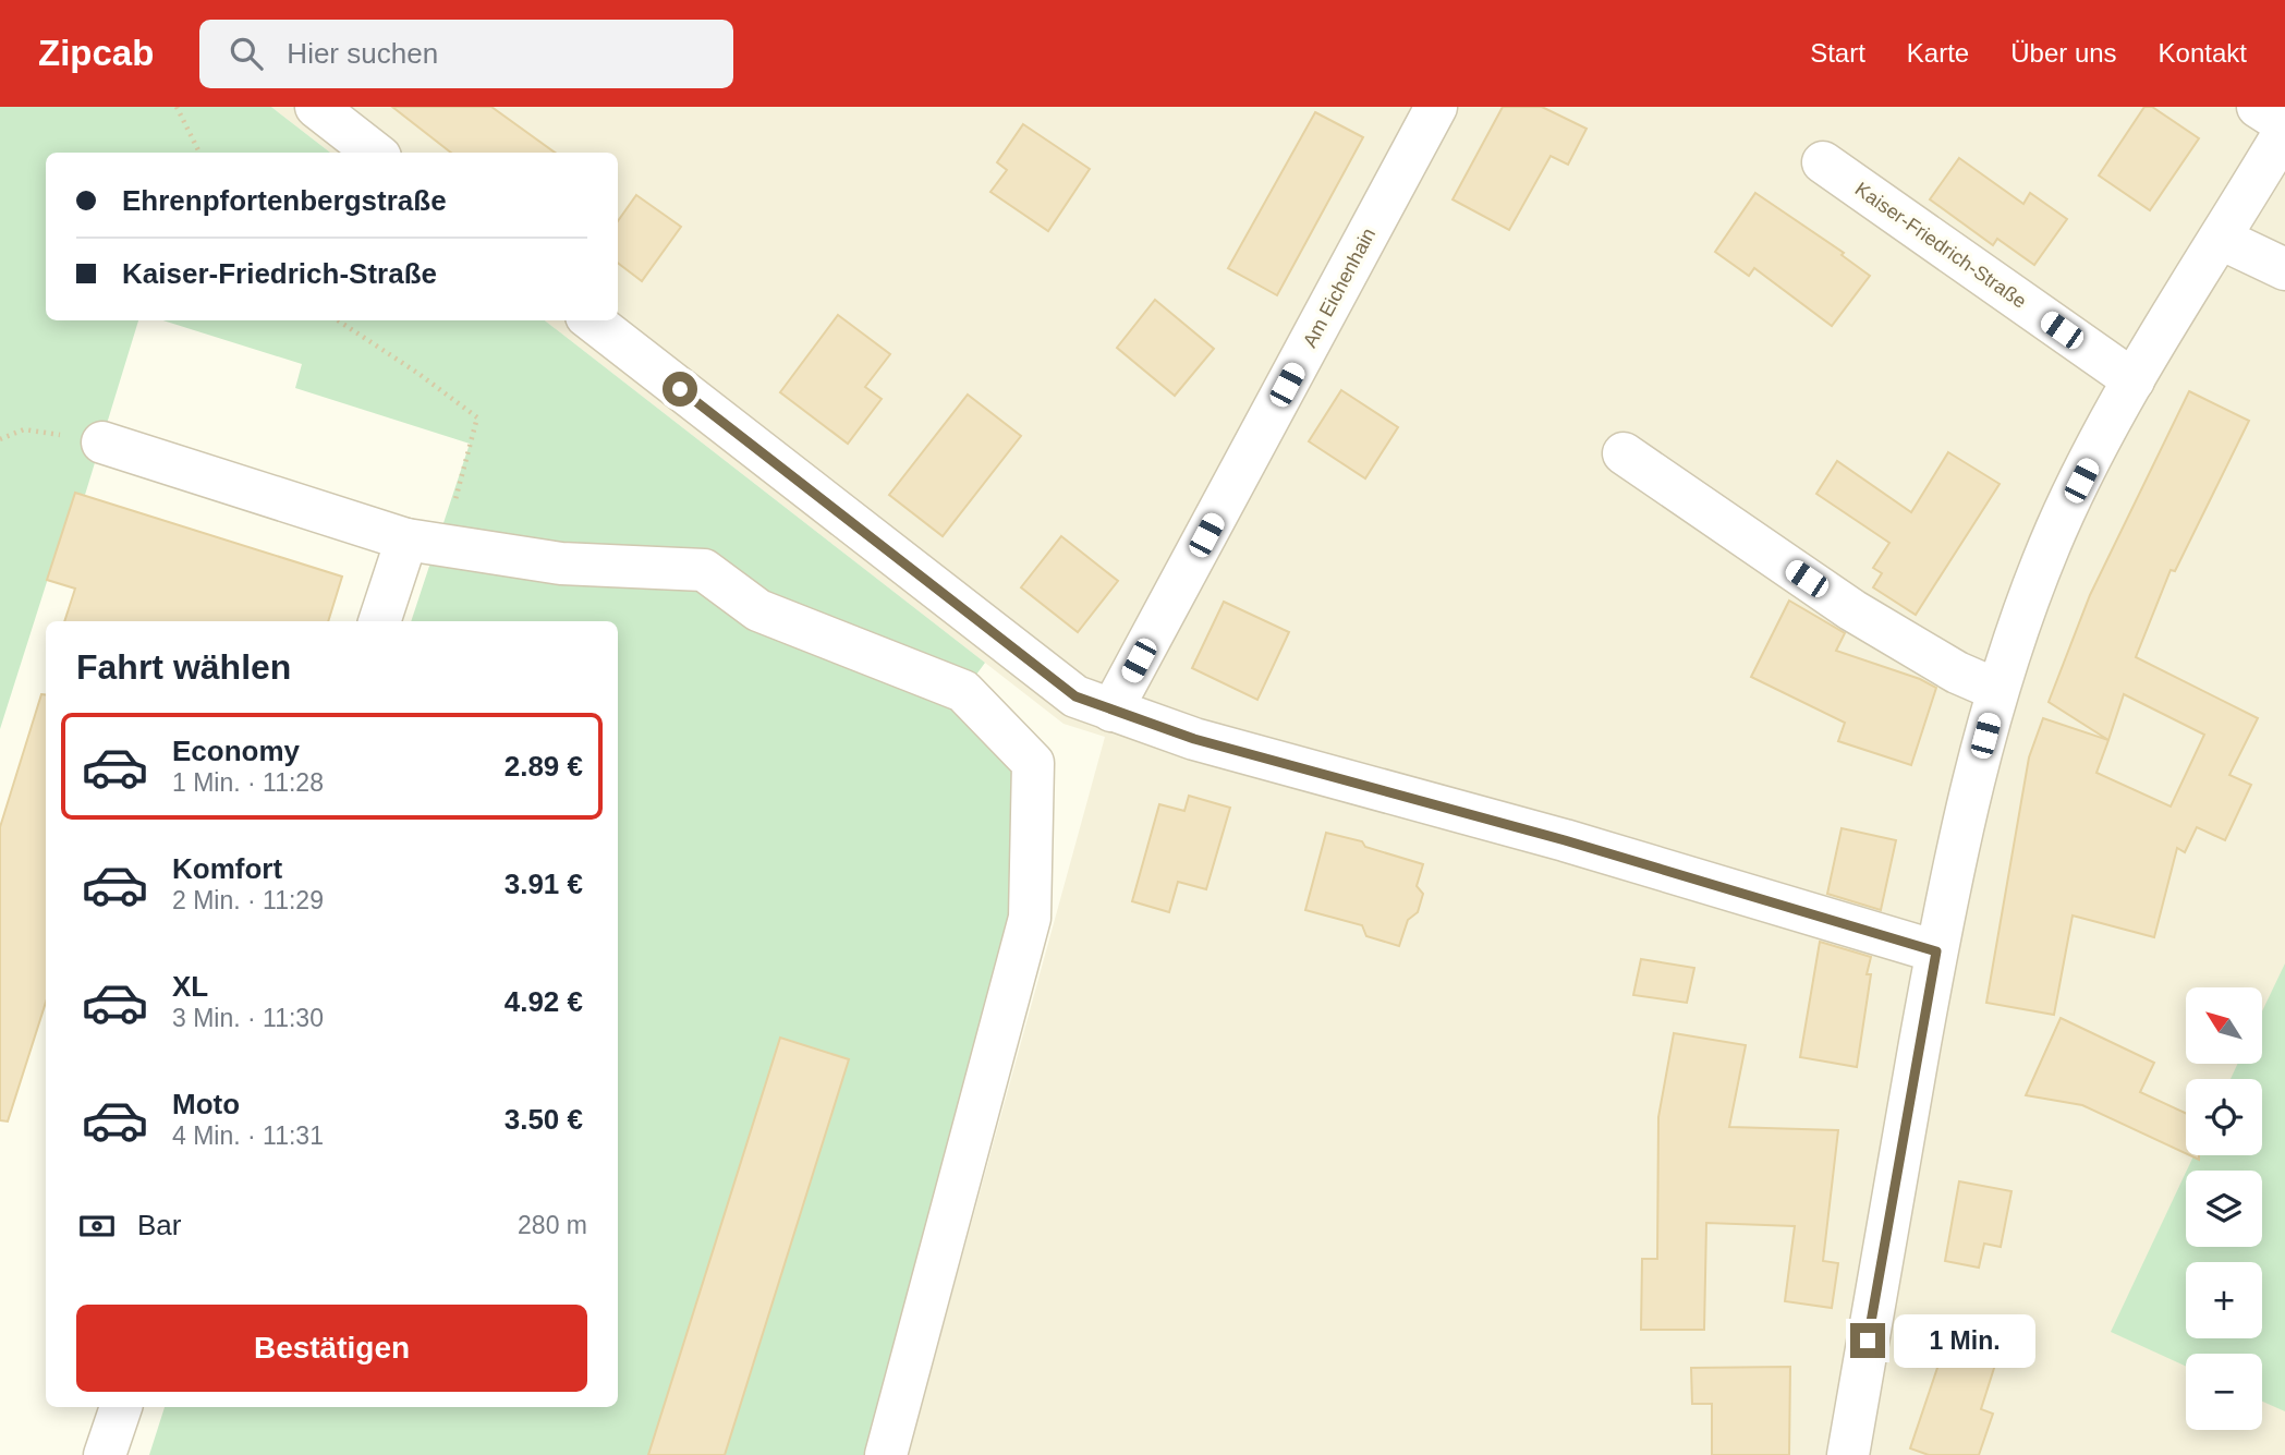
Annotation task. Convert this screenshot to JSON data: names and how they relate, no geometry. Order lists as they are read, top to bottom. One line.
{"streets":{"street":["Kaiser-Friedrich-Straße","Am Eichenhain"]},"north":"top left","page":{"header":"Zipcab","search":"Hier suchen","nav":["Start","Karte","Über uns","Kontakt"],"banner":["Ehrenpfortenbergstraße","Kaiser-Friedrich-Straße"],"heading":"Fahrt wählen","list":[{"name":"Economy","note":"1 Min. · 11:28","value":"2.89 €"},{"name":"Komfort","note":"2 Min. · 11:29","value":"3.91 €"},{"name":"XL","note":"3 Min. · 11:30","value":"4.92 €"},{"name":"Moto","note":"4 Min. · 11:31","value":"3.50 €"}],"map_buttons":["+","−"],"pay":["Bar","280 m"],"buttons":"Bestätigen","bubble":"1 Min."}}
